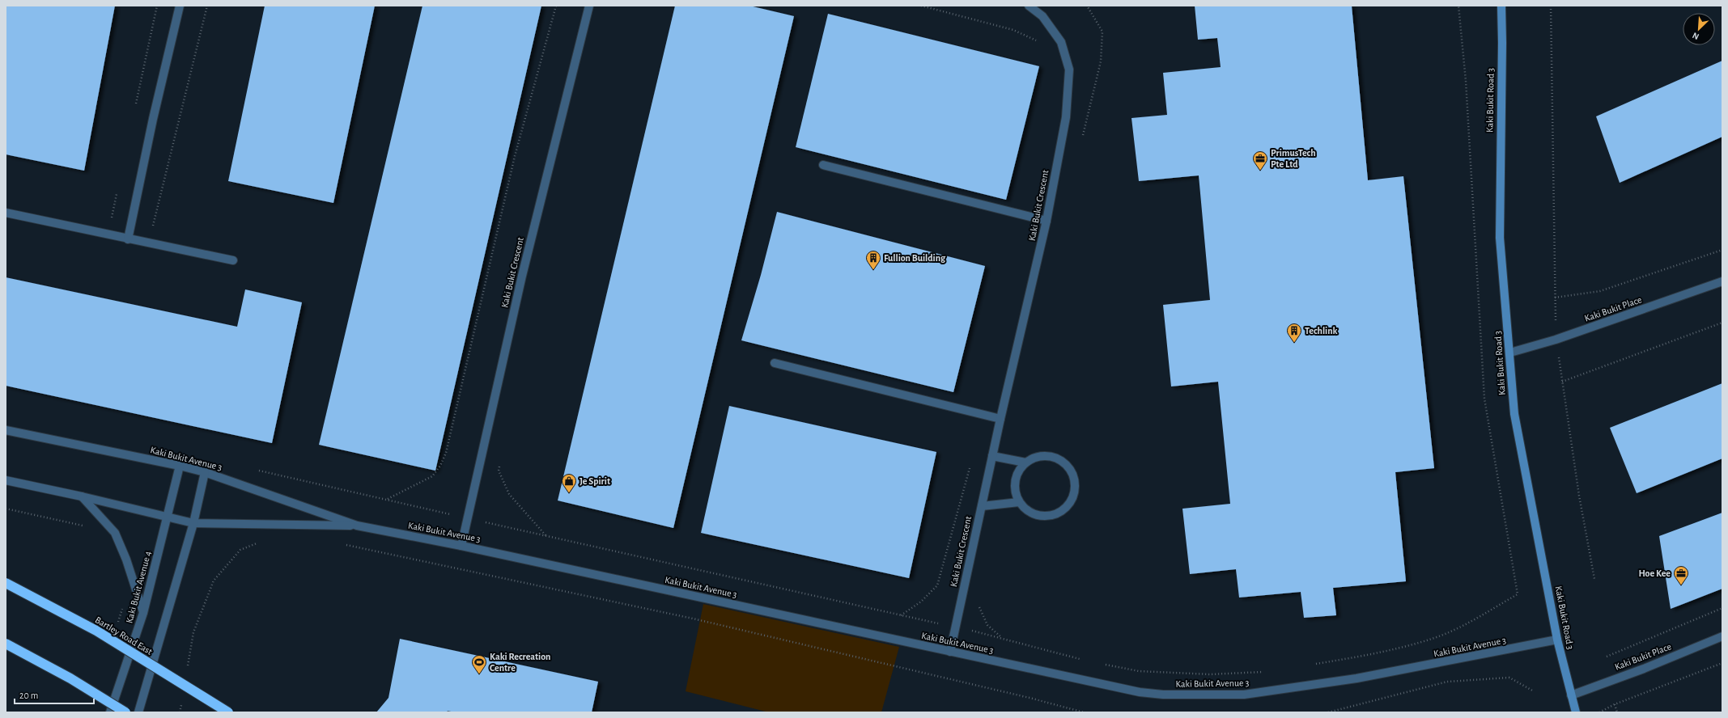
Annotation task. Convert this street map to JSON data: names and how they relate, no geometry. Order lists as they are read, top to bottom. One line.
{"streets":{"highway":["Bartley Road East"],"street":["Kaki Bukit Road 3","Kaki Bukit Crescent","Kaki Bukit Place","Kaki Bukit Avenue 3","Kaki Bukit Avenue 4"]},"crossings":[["Kaki Bukit Road 3","Kaki Bukit Place"],["Kaki Bukit Road 3","Kaki Bukit Avenue 3"],["Kaki Bukit Crescent","Kaki Bukit Avenue 3"],["Kaki Bukit Avenue 3","Kaki Bukit Avenue 4"]],"places":{"office":["PrimusTech Pte Ltd","Hoe Kee"],"building":["Fullion Building","Techlink"],"shop":["Je Spirit"],"sports":["Kaki Recreation Centre"]},"scale_bar":"20 m","north":"bottom left"}
